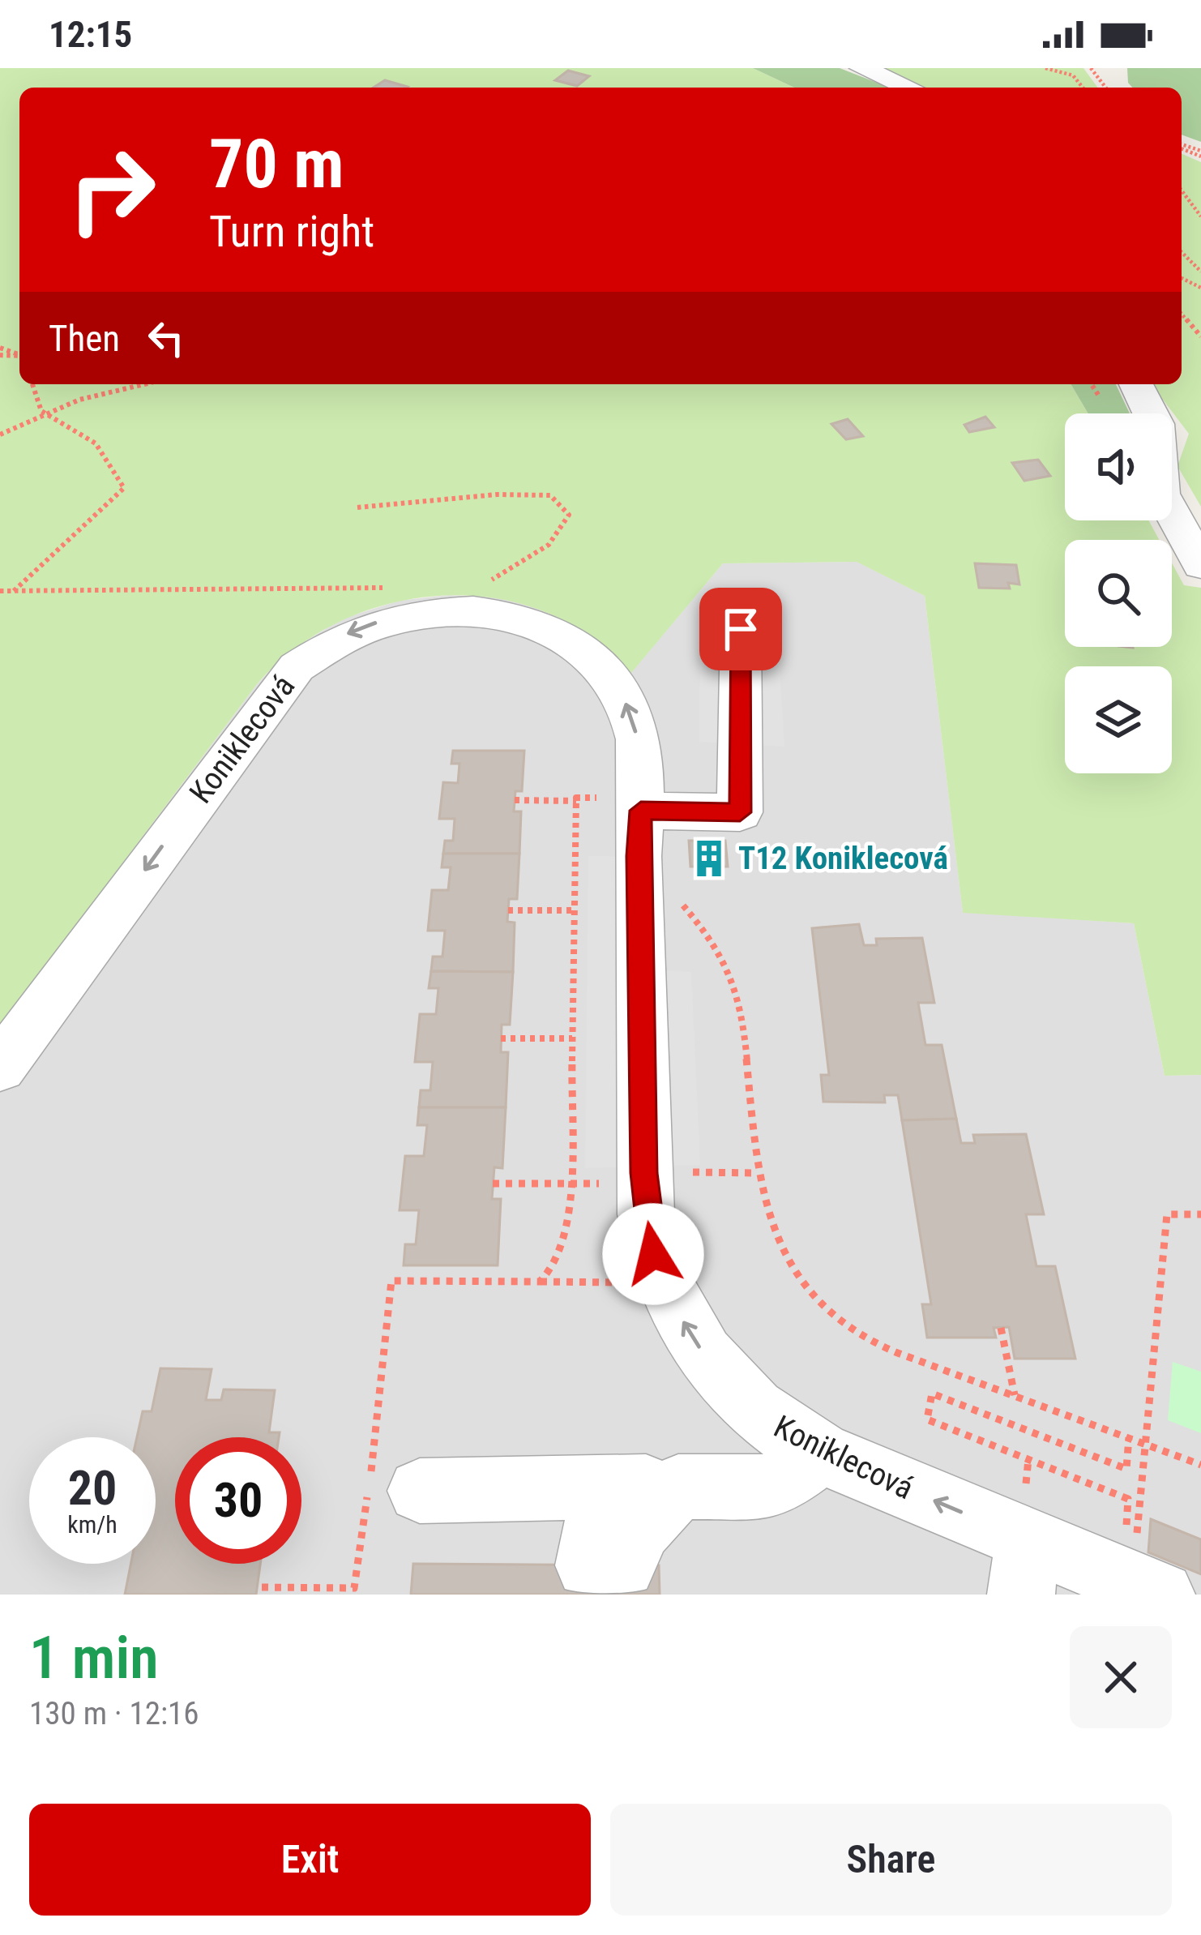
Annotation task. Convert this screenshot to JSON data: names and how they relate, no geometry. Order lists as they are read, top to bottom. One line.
{"streets":{"street":["Koniklecová"]},"places":{"building":["T12 Koniklecová"]},"page":{"status":"12:15","turn":["70 m","Turn right"],"then":"Then","speed":"20 km/h","limit":"30","heading":["1 min","130 m · 12:16"],"buttons":["Exit","Share"]}}
